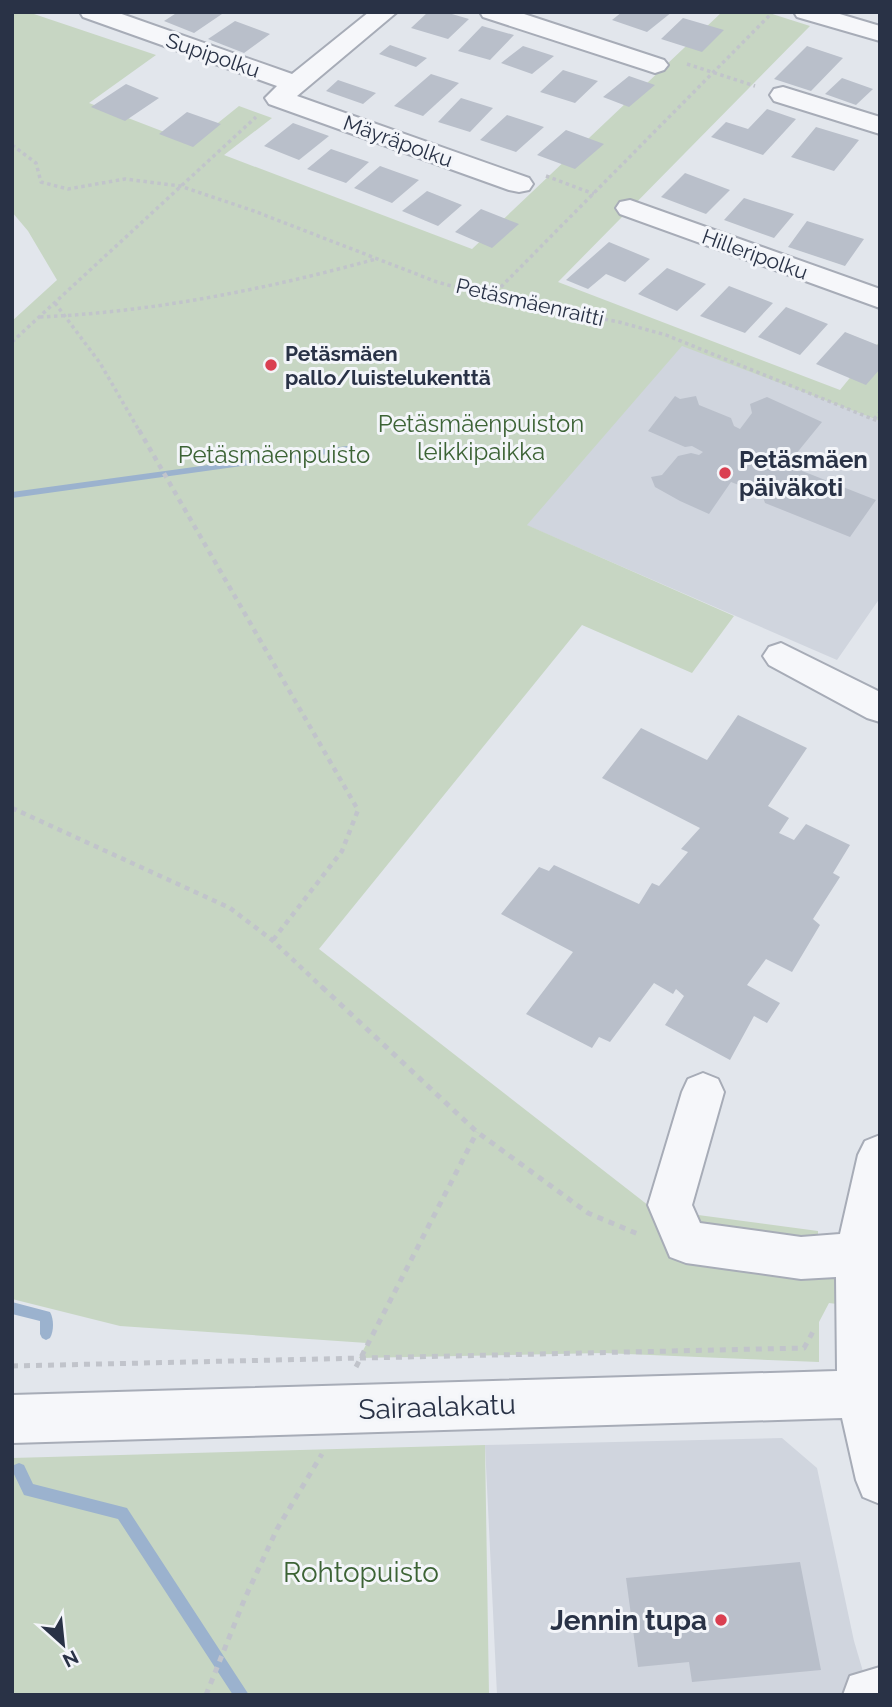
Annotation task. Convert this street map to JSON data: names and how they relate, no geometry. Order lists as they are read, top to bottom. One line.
{"streets":{"street":["Supipolku","Mäyräpolku","Hilleripolku","Sairaalakatu"],"path":["Petäsmäenraitti"]},"crossings":[["Supipolku","Mäyräpolku"]],"parks":["Petäsmäenpuiston leikkipaikka","Petäsmäenpuisto","Rohtopuisto"],"places":["Petäsmäen pallo/luistelukenttä","Petäsmäen päiväkoti","Jennin tupa"],"north":"bottom right"}
